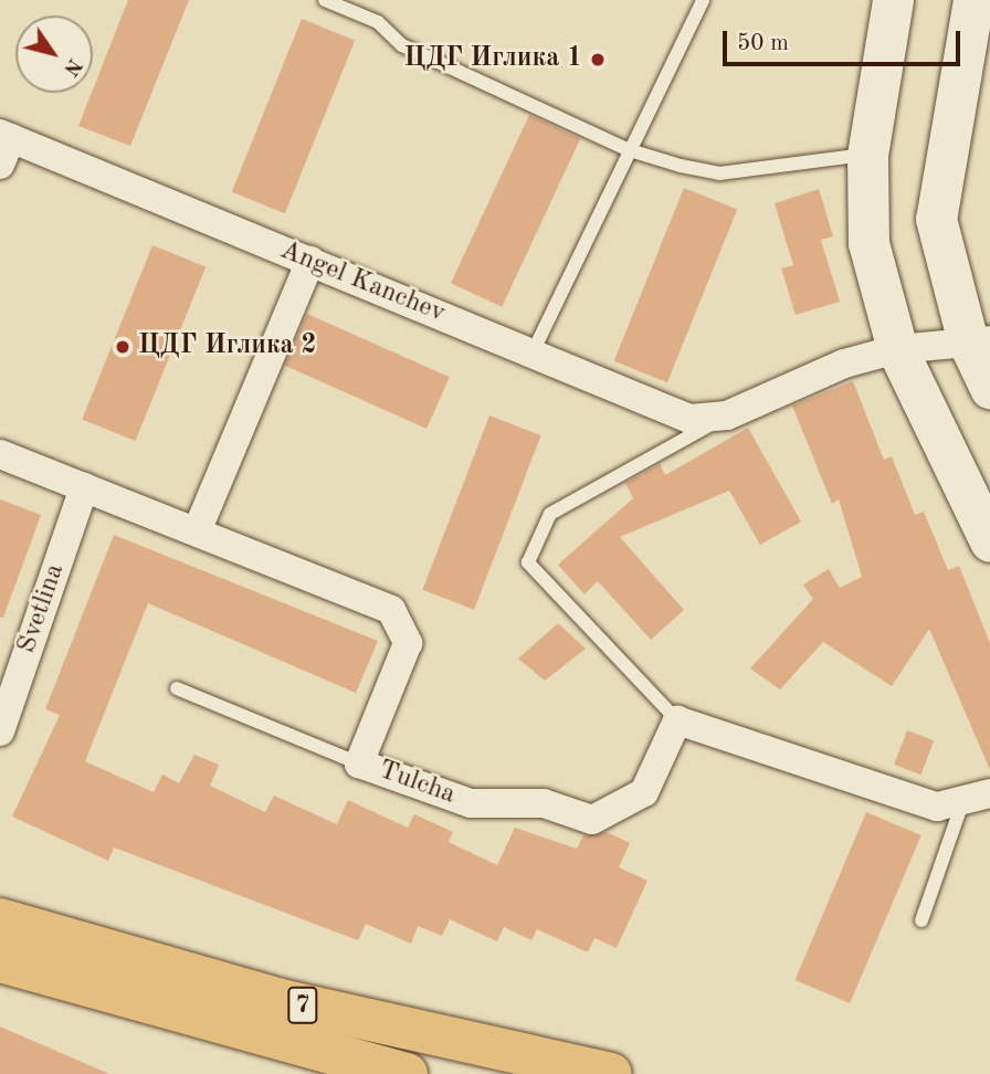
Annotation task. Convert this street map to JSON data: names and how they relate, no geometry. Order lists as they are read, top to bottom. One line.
{"streets":{"main road":["7"],"street":["Angel Kanchev","Svetlina","Tulcha"]},"crossings":[["Angel Kanchev","Tulcha"],["Svetlina","Tulcha"]],"places":["ЦДГ Иглика 1","ЦДГ Иглика 2"],"scale_bar":"50 m","north":"bottom right"}
